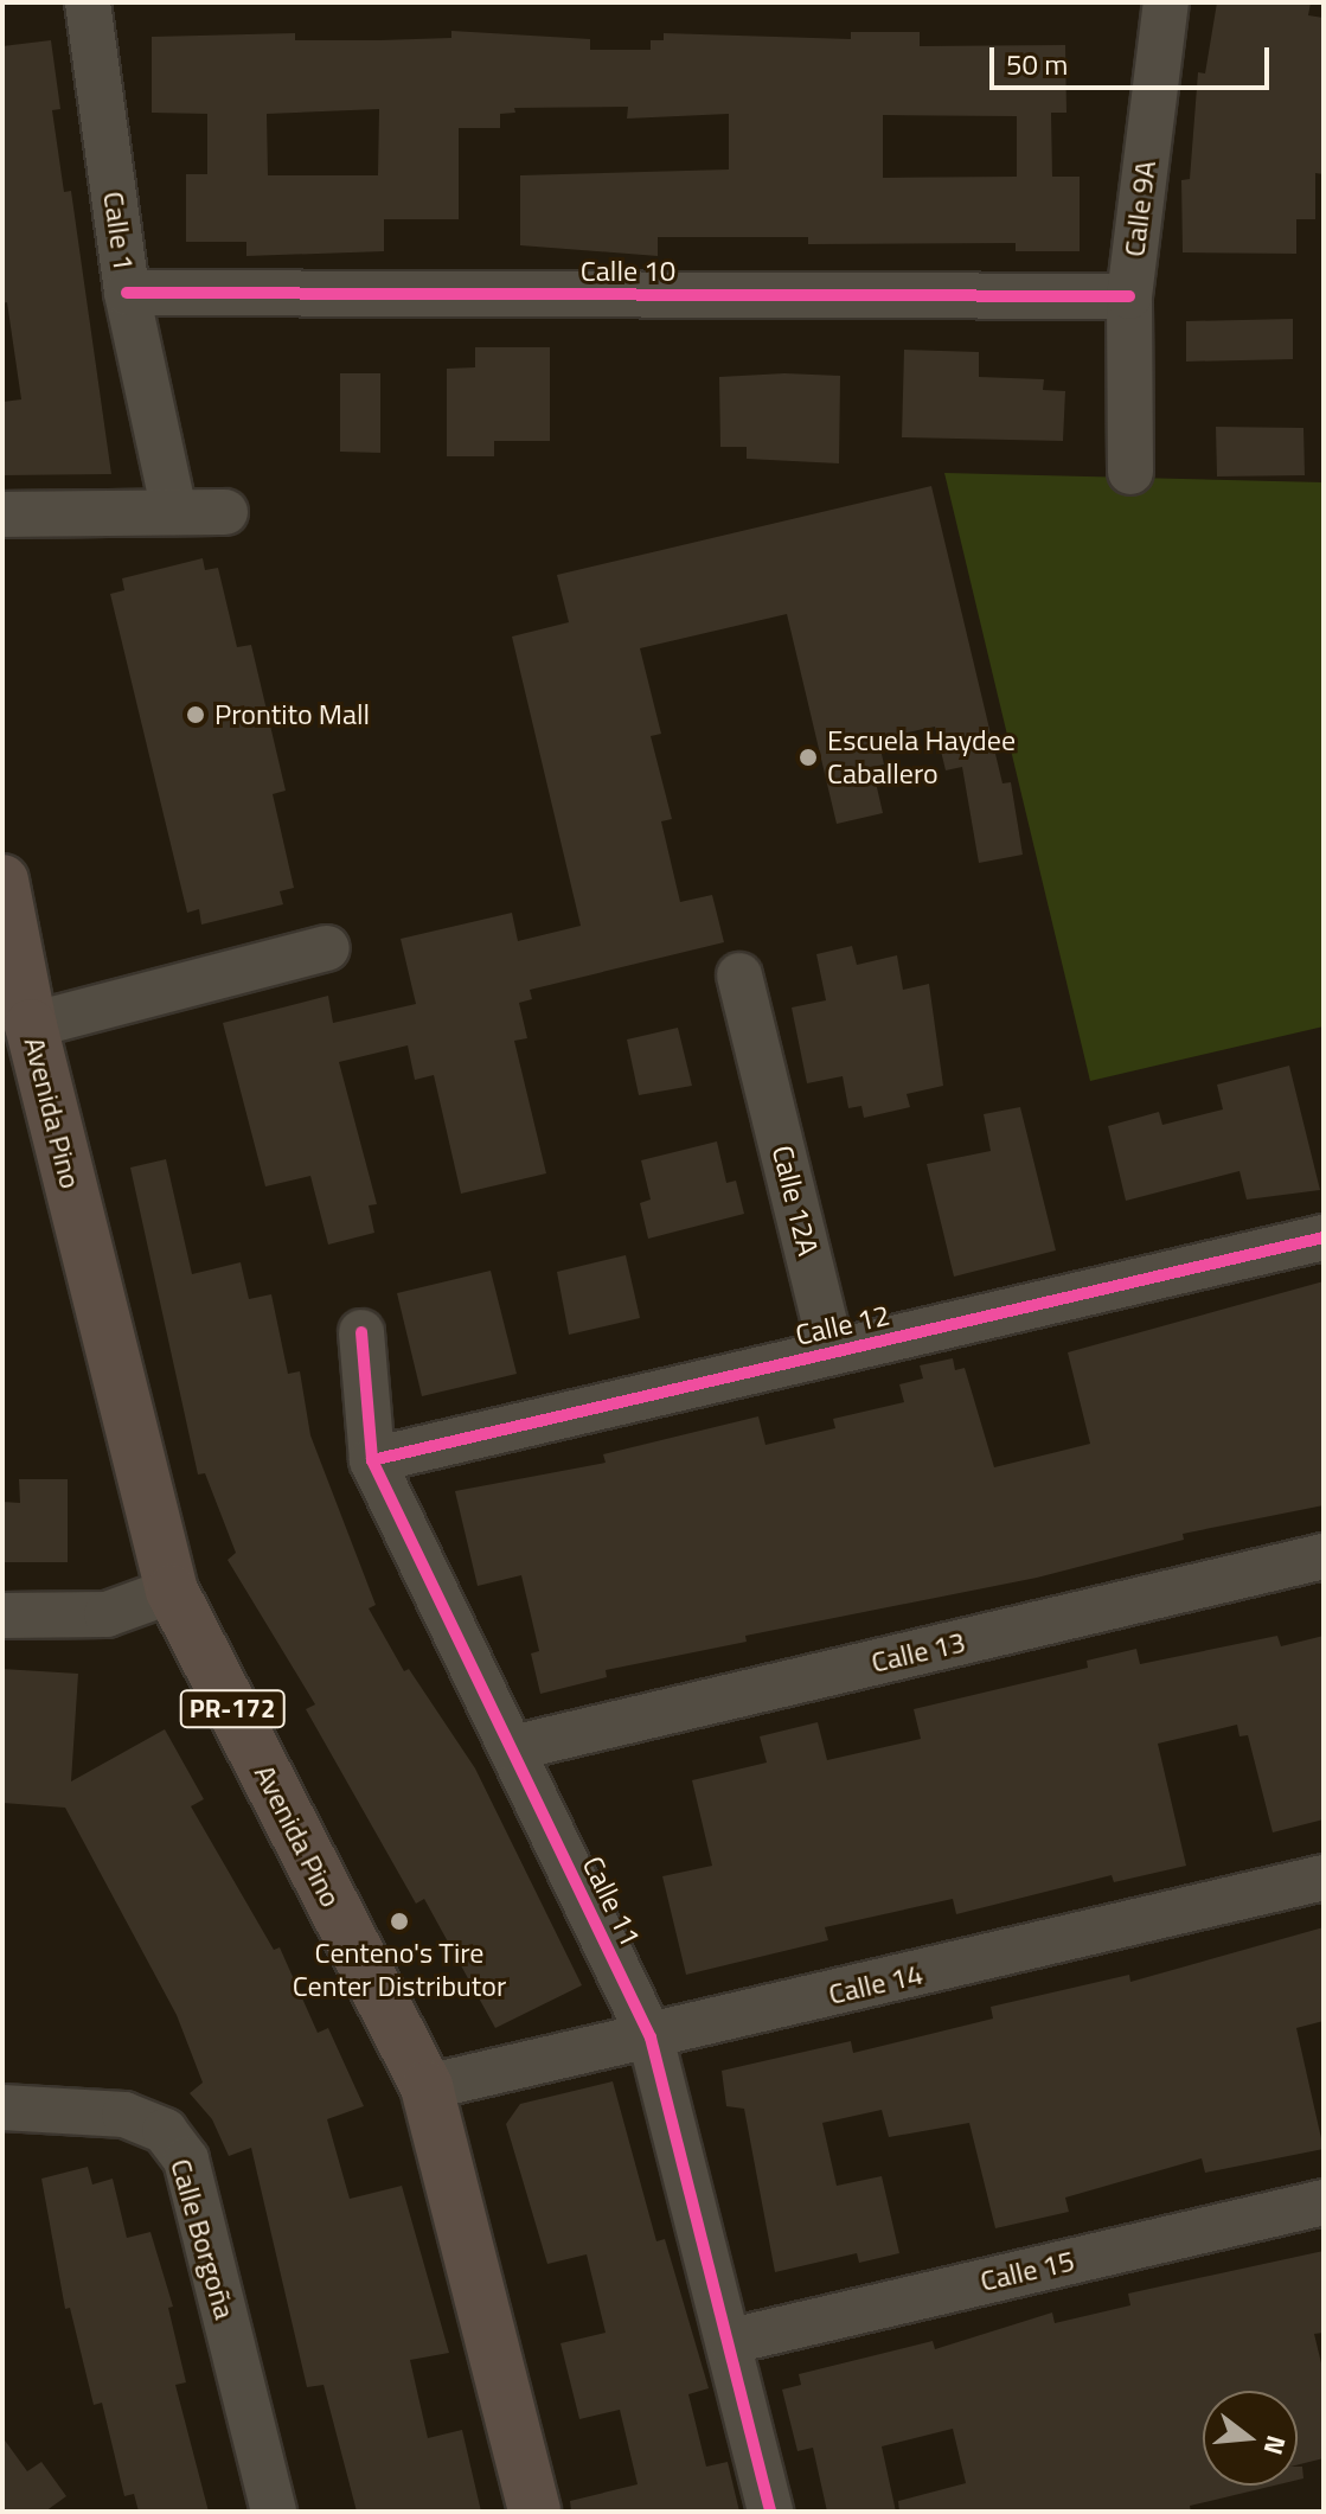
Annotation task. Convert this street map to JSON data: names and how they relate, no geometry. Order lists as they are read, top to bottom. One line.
{"streets":{"main road":["Avenida Pino","PR-172"],"street":["Calle 9A","Calle 1","Calle 10","Calle 12A","Calle 12","Calle 13","Calle 11","Calle 14","Calle Borgoña","Calle 15"]},"crossings":[["Calle 9A","Calle 10"],["Calle 1","Calle 10"],["Avenida Pino","Calle 14"],["Calle 12A","Calle 12"],["Calle 12","Calle 11"],["Calle 13","Calle 11"],["Calle 11","Calle 14"],["Calle 11","Calle 15"]],"places":["Prontito Mall","Escuela Haydee Caballero","Centeno's Tire Center Distributor"],"scale_bar":"50 m","north":"right"}
